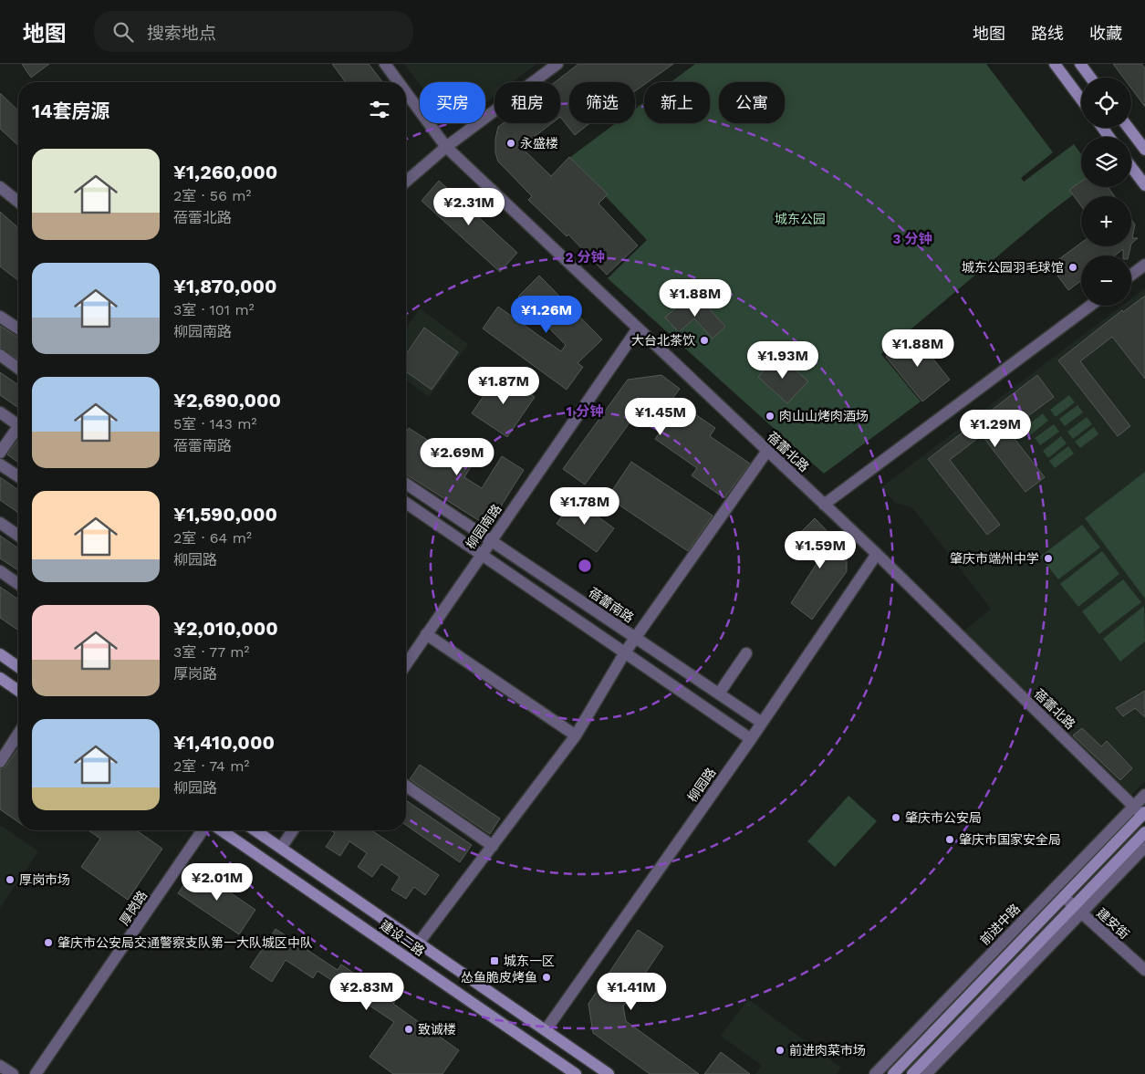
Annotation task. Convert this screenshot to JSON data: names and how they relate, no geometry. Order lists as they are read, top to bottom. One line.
{"streets":{"main road":["建设二路"],"street":["蓓蕾北路","柳园南路","蓓蕾南路","柳园路","厚岗路","建安街","前进中路"]},"crossings":[["蓓蕾北路","柳园南路"],["蓓蕾北路","柳园路"],["蓓蕾北路","前进中路"],["柳园南路","蓓蕾南路"],["蓓蕾南路","柳园路"],["柳园路","建设二路"]],"parks":["城东公园"],"places":{"other":["永盛楼","城东公园羽毛球馆","大台北茶饮","肉山山烤肉酒场","肇庆市端州中学","肇庆市公安局","肇庆市国家安全局","厚岗市场","肇庆市公安局交通警察支队第一大队城区中队","怂鱼脆皮烤鱼","致诚楼","前进肉菜市场"],"transit":["城东一区"]},"page":{"header":"地图","search":"搜索地点","nav":["地图","路线","收藏"],"map_buttons":["+","−"],"chip":["买房","租房","筛选","新上","公寓"],"heading":"14套房源","list":[{"name":"¥1,260,000","note":"2室 · 56 m² · 蓓蕾北路"},{"name":"¥1,870,000","note":"3室 · 101 m² · 柳园南路"},{"name":"¥2,690,000","note":"5室 · 143 m² · 蓓蕾南路"},{"name":"¥1,590,000","note":"2室 · 64 m² · 柳园路"},{"name":"¥2,010,000","note":"3室 · 77 m² · 厚岗路"},{"name":"¥1,410,000","note":"2室 · 74 m² · 柳园路"}],"price":["¥2.31M","¥1.88M","¥1.26M","¥1.88M","¥1.93M","¥1.87M","¥1.45M","¥1.29M","¥2.69M","¥1.78M","¥1.59M","¥2.01M","¥2.83M","¥1.41M"]},"rings":["3 分钟","2 分钟","1 分钟"]}
